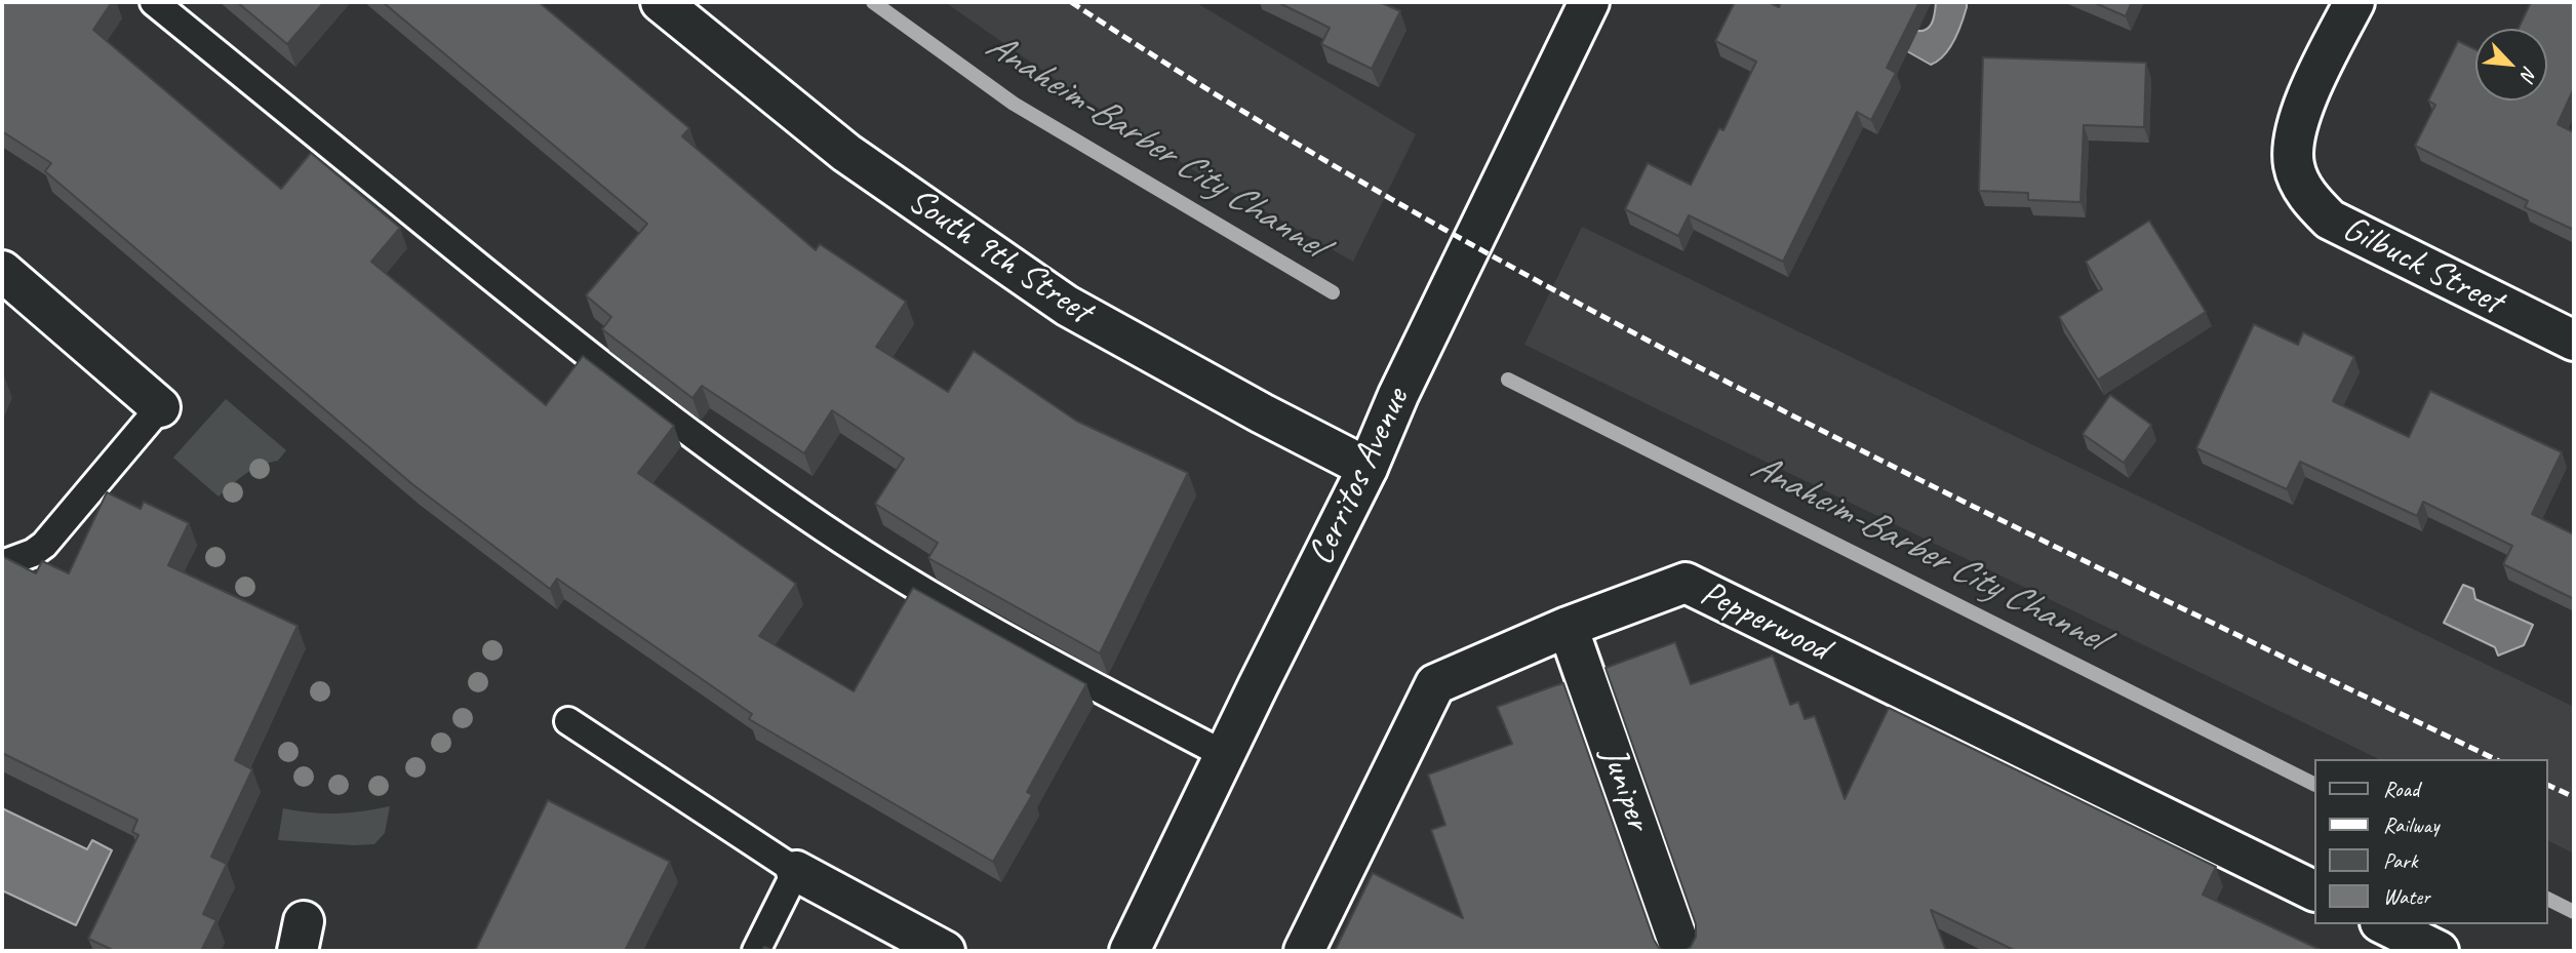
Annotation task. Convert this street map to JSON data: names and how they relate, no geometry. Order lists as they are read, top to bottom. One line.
{"streets":{"street":["South 9th Street","Gilbuck Street","Cerritos Avenue","Pepperwood","Juniper"]},"crossings":[["South 9th Street","Cerritos Avenue"],["Pepperwood","Juniper"]],"water":["Anaheim-Barber City Channel"],"legend":["Road","Railway","Park","Water"],"north":"bottom right"}
